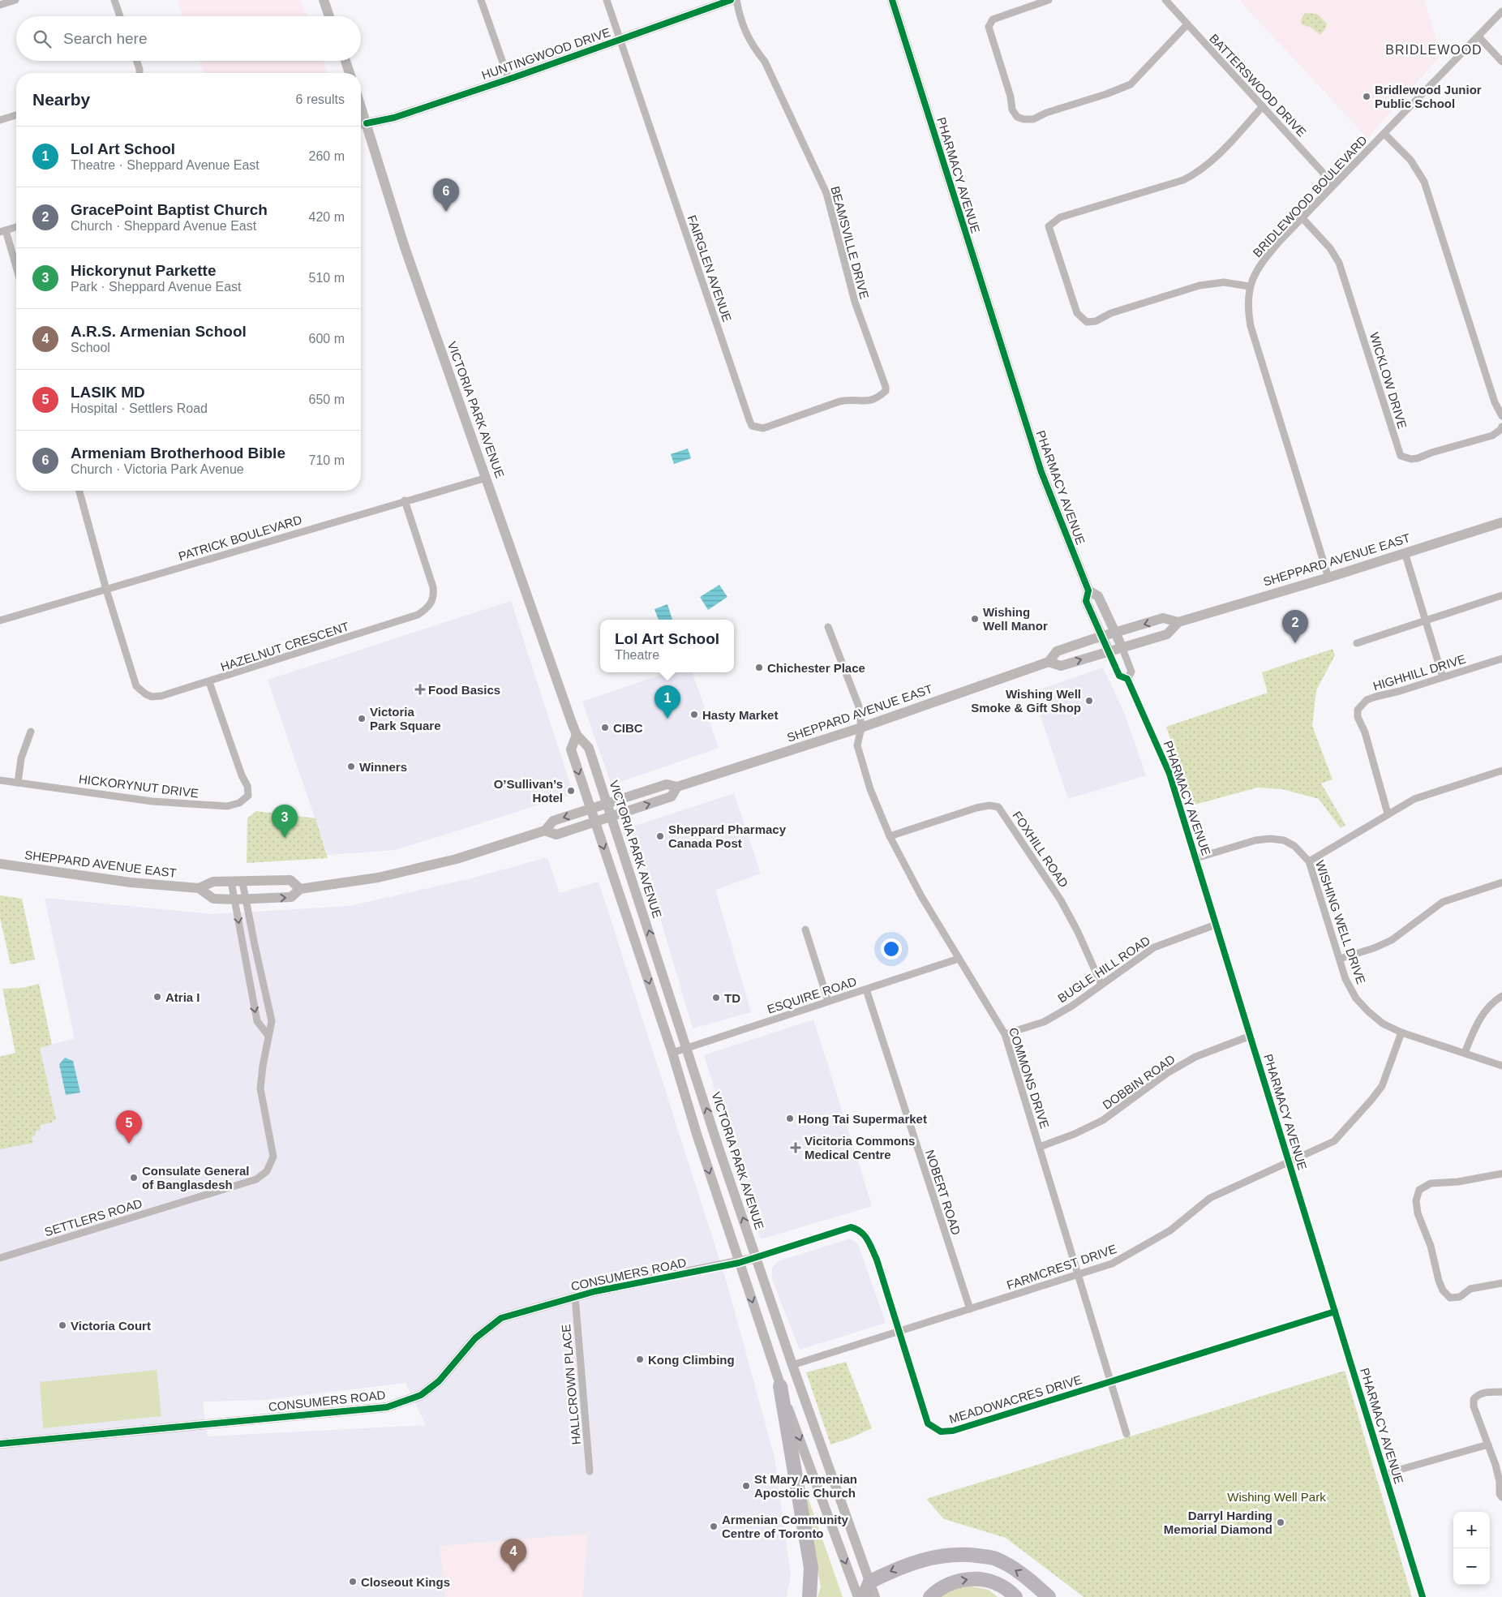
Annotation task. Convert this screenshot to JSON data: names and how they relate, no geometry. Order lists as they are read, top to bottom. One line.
{"streets":{"main road":["HUNTINGWOOD DRIVE","PHARMACY AVENUE","VICTORIA PARK AVENUE","SHEPPARD AVENUE EAST","CONSUMERS ROAD","MEADOWACRES DRIVE"],"street":["BATTERSWOOD DRIVE","BRIDLEWOOD BOULEVARD","BEAMSVILLE DRIVE","FAIRGLEN AVENUE","WICKLOW DRIVE","PATRICK BOULEVARD","HAZELNUT CRESCENT","HIGHHILL DRIVE","HICKORYNUT DRIVE","FOXHILL ROAD","WISHING WELL DRIVE","BUGLE HILL ROAD","ESQUIRE ROAD","COMMONS DRIVE","DOBBIN ROAD","NOBERT ROAD","SETTLERS ROAD","FARMCREST DRIVE","HALLCROWN PLACE"]},"crossings":[["HUNTINGWOOD DRIVE","FAIRGLEN AVENUE"],["HUNTINGWOOD DRIVE","VICTORIA PARK AVENUE"],["BATTERSWOOD DRIVE","BRIDLEWOOD BOULEVARD"],["PHARMACY AVENUE","SHEPPARD AVENUE EAST"],["PHARMACY AVENUE","WISHING WELL DRIVE"],["PHARMACY AVENUE","BUGLE HILL ROAD"],["PHARMACY AVENUE","DOBBIN ROAD"],["PHARMACY AVENUE","FARMCREST DRIVE"],["PHARMACY AVENUE","MEADOWACRES DRIVE"],["BRIDLEWOOD BOULEVARD","WICKLOW DRIVE"],["BRIDLEWOOD BOULEVARD","SHEPPARD AVENUE EAST"],["BEAMSVILLE DRIVE","FAIRGLEN AVENUE"],["VICTORIA PARK AVENUE","PATRICK BOULEVARD"],["VICTORIA PARK AVENUE","SHEPPARD AVENUE EAST"],["VICTORIA PARK AVENUE","ESQUIRE ROAD"],["VICTORIA PARK AVENUE","FARMCREST DRIVE"],["VICTORIA PARK AVENUE","MEADOWACRES DRIVE"],["PATRICK BOULEVARD","HAZELNUT CRESCENT"],["SHEPPARD AVENUE EAST","COMMONS DRIVE"],["SHEPPARD AVENUE EAST","SETTLERS ROAD"],["HAZELNUT CRESCENT","HICKORYNUT DRIVE"],["FOXHILL ROAD","BUGLE HILL ROAD"],["FOXHILL ROAD","COMMONS DRIVE"],["WISHING WELL DRIVE","FARMCREST DRIVE"],["BUGLE HILL ROAD","COMMONS DRIVE"],["ESQUIRE ROAD","COMMONS DRIVE"],["ESQUIRE ROAD","NOBERT ROAD"],["COMMONS DRIVE","DOBBIN ROAD"],["COMMONS DRIVE","FARMCREST DRIVE"],["COMMONS DRIVE","MEADOWACRES DRIVE"],["NOBERT ROAD","FARMCREST DRIVE"],["FARMCREST DRIVE","MEADOWACRES DRIVE"],["CONSUMERS ROAD","HALLCROWN PLACE"],["CONSUMERS ROAD","MEADOWACRES DRIVE"]],"districts":["BRIDLEWOOD"],"parks":["Wishing Well Park"],"places":{"other":["Bridlewood Junior Public School","Wishing Well Manor","Chichester Place","Wishing Well Smoke & Gift Shop","Hasty Market","Victoria Park Square","CIBC","Winners","O’Sullivan’s Hotel","Sheppard Pharmacy Canada Post","Atria I","TD","Hong Tai Supermarket","Consulate General of Banglasdesh","Victoria Court","Kong Climbing","St Mary Armenian Apostolic Church","Darryl Harding Memorial Diamond","Armenian Community Centre of Toronto","Closeout Kings"],"health":["Food Basics","Vicitoria Commons Medical Centre"]},"page":{"search":"Search here","heading":["Nearby","6 results"],"list":[{"mark":"1","name":"Lol Art School","note":"Theatre · Sheppard Avenue East","value":"260 m"},{"mark":"2","name":"GracePoint Baptist Church","note":"Church · Sheppard Avenue East","value":"420 m"},{"mark":"3","name":"Hickorynut Parkette","note":"Park · Sheppard Avenue East","value":"510 m"},{"mark":"4","name":"A.R.S. Armenian School","note":"School","value":"600 m"},{"mark":"5","name":"LASIK MD","note":"Hospital · Settlers Road","value":"650 m"},{"mark":"6","name":"Armeniam Brotherhood Bible","note":"Church · Victoria Park Avenue","value":"710 m"}],"pins":["6","2","1","3","5","4"],"popup":["Lol Art School","Theatre"],"map_buttons":["+","−"]}}
